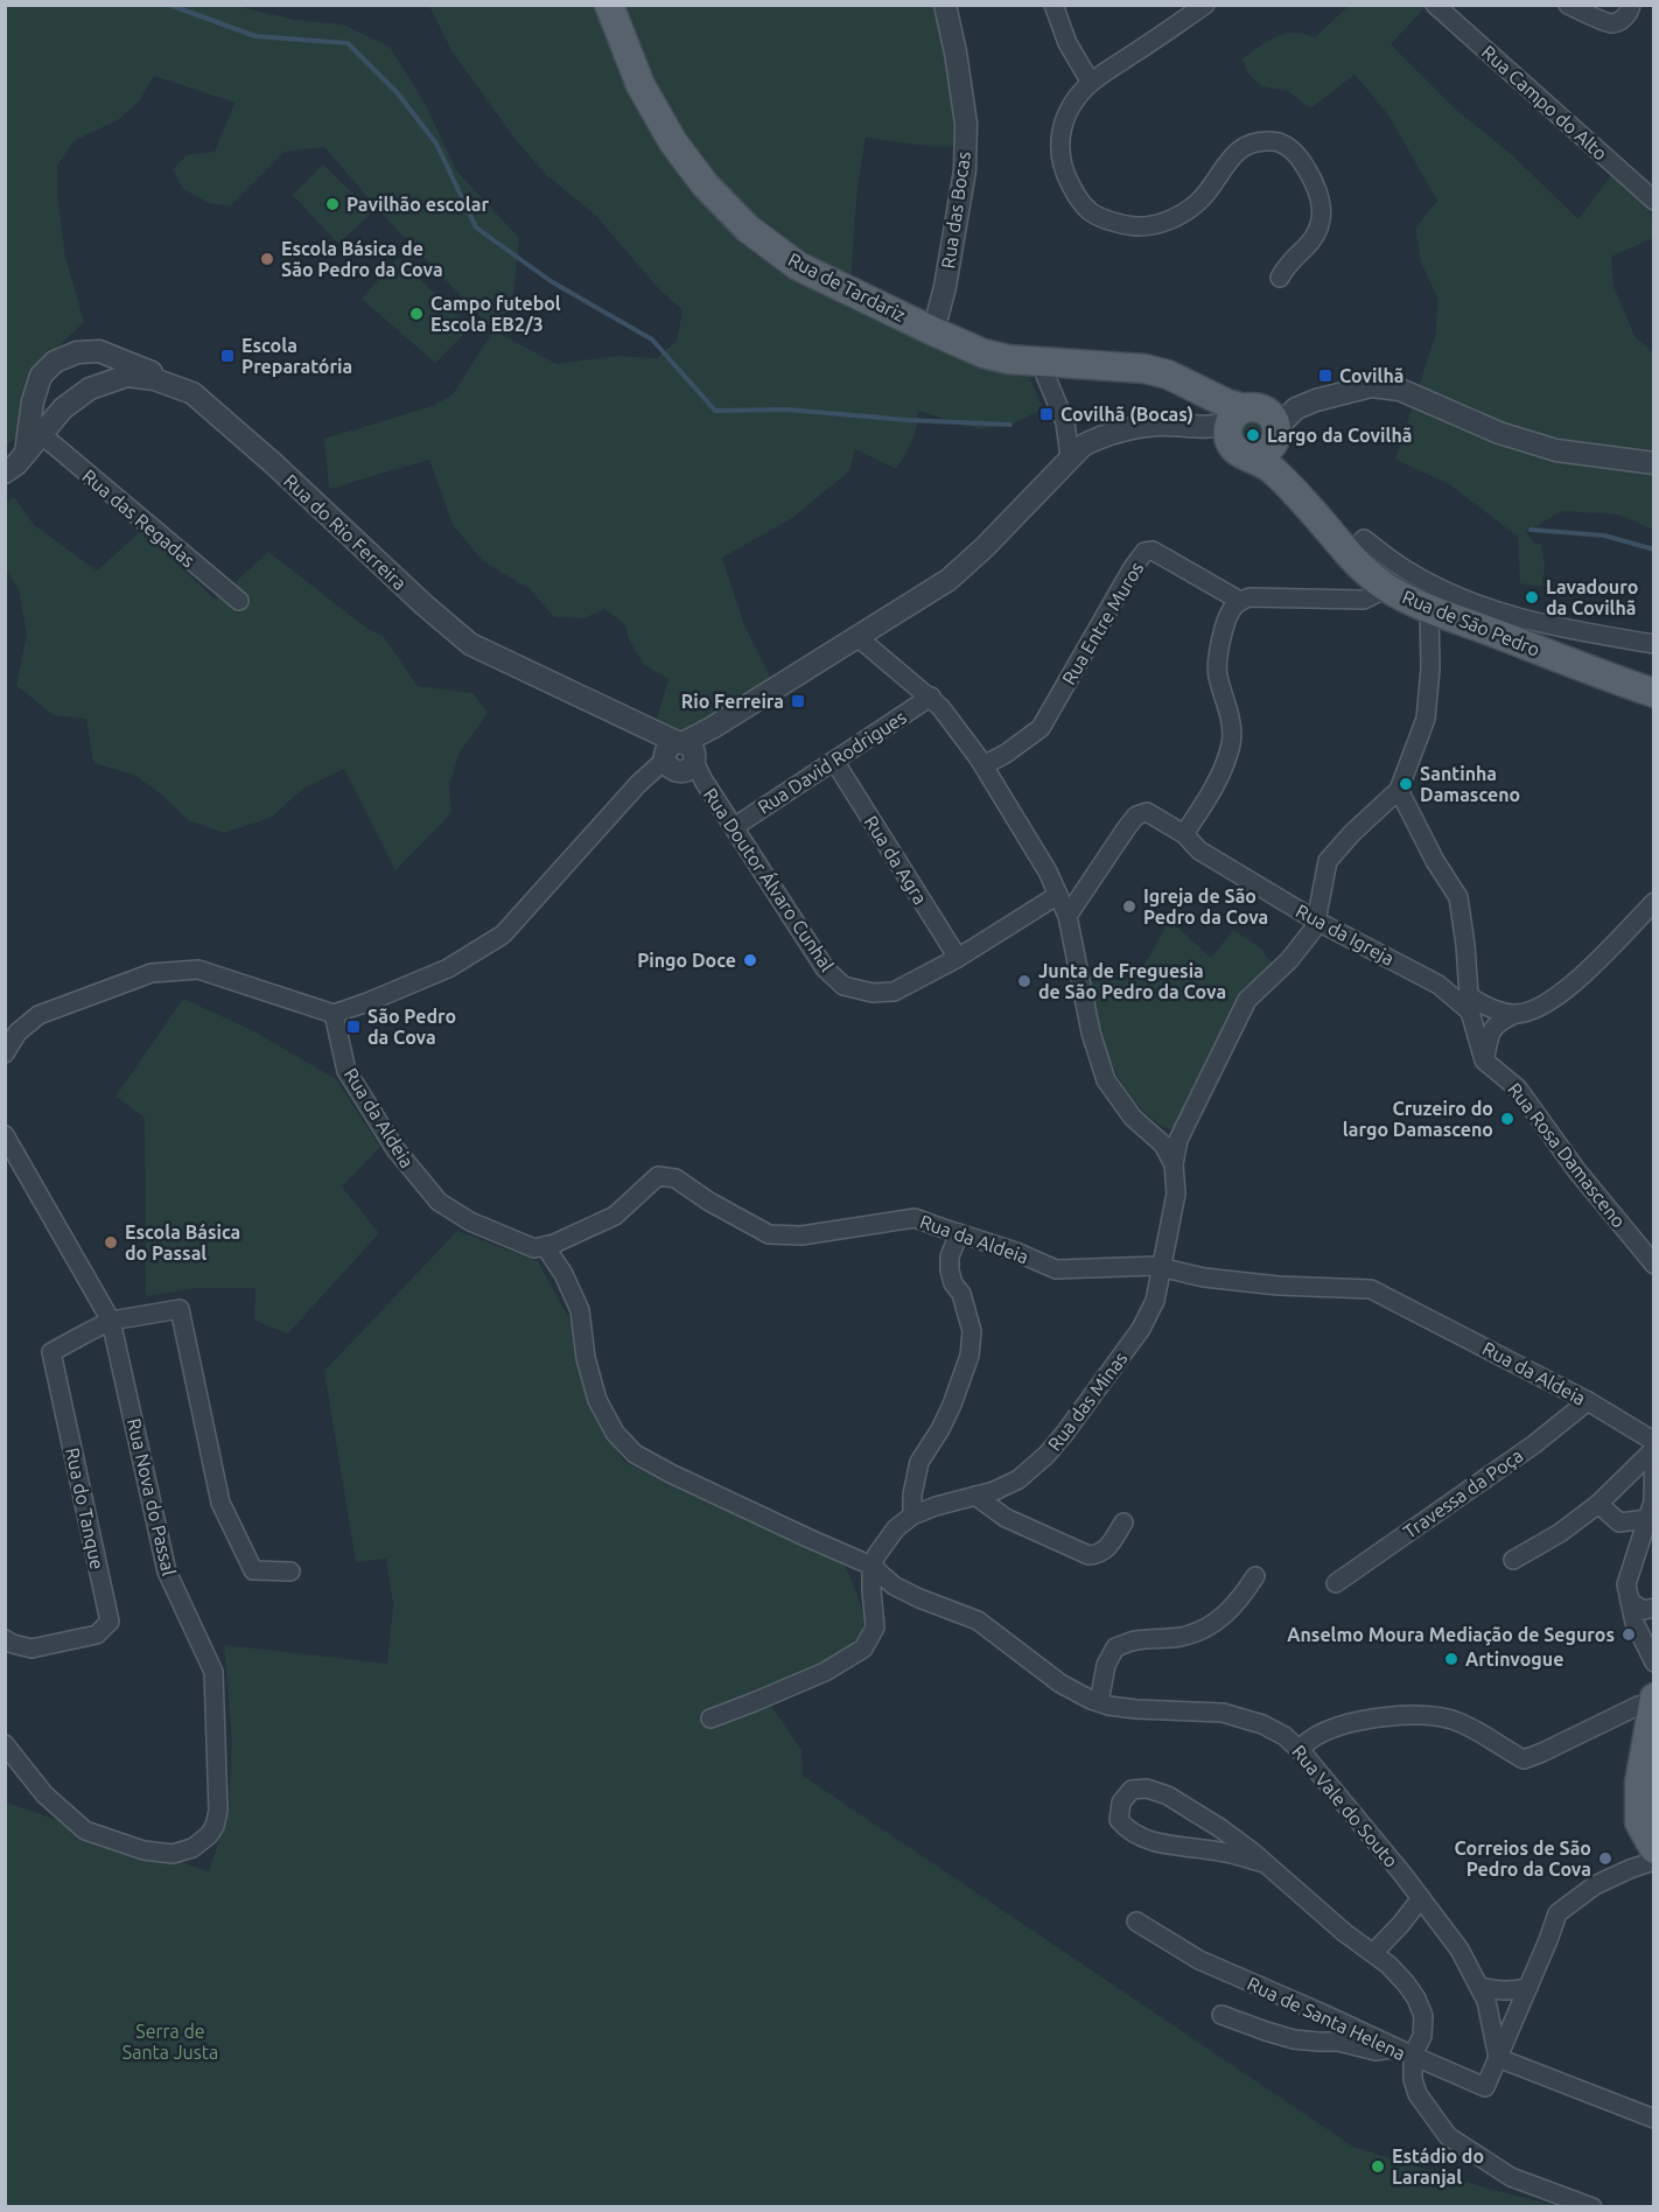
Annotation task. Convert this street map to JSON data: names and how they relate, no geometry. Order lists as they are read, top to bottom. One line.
{"streets":{"main road":["Rua de Tardariz","Rua de São Pedro"],"street":["Rua Campo do Alto","Rua das Bocas","Rua das Regadas","Rua do Rio Ferreira","Rua Entre Muros","Rua David Rodrigues","Rua da Agra","Rua Doutor Álvaro Cunhal","Rua da Igreja","Rua da Aldeia","Rua Rosa Damasceno","Rua das Minas","Travessa da Poça","Rua Nova do Passal","Rua do Tanque","Rua Vale do Souto","Rua de Santa Helena"]},"crossings":[["Rua das Bocas","Rua de Tardariz"],["Rua de Tardariz","Rua de São Pedro"],["Rua das Regadas","Rua do Rio Ferreira"],["Rua do Rio Ferreira","Rua Doutor Álvaro Cunhal"],["Rua David Rodrigues","Rua da Agra"],["Rua David Rodrigues","Rua Doutor Álvaro Cunhal"],["Rua da Agra","Rua Doutor Álvaro Cunhal"],["Rua da Igreja","Rua das Minas"],["Rua da Aldeia","Rua das Minas"],["Rua da Aldeia","Travessa da Poça"],["Rua da Aldeia","Rua Vale do Souto"],["Rua das Minas","Rua Vale do Souto"],["Rua Nova do Passal","Rua do Tanque"]],"parks":["Serra de Santa Justa"],"places":{"other":["Pavilhão escolar","Escola Básica de São Pedro da Cova","Campo futebol Escola EB2/3","Largo da Covilhã","Lavadouro da Covilhã","Santinha Damasceno","Igreja de São Pedro da Cova","Pingo Doce","Junta de Freguesia de São Pedro da Cova","Cruzeiro do largo Damasceno","Escola Básica do Passal","Anselmo Moura Mediação de Seguros","Artinvogue","Correios de São Pedro da Cova","Estádio do Laranjal"],"transit":["Escola Preparatória","Covilhã","Covilhã (Bocas)","Rio Ferreira","São Pedro da Cova"]}}
